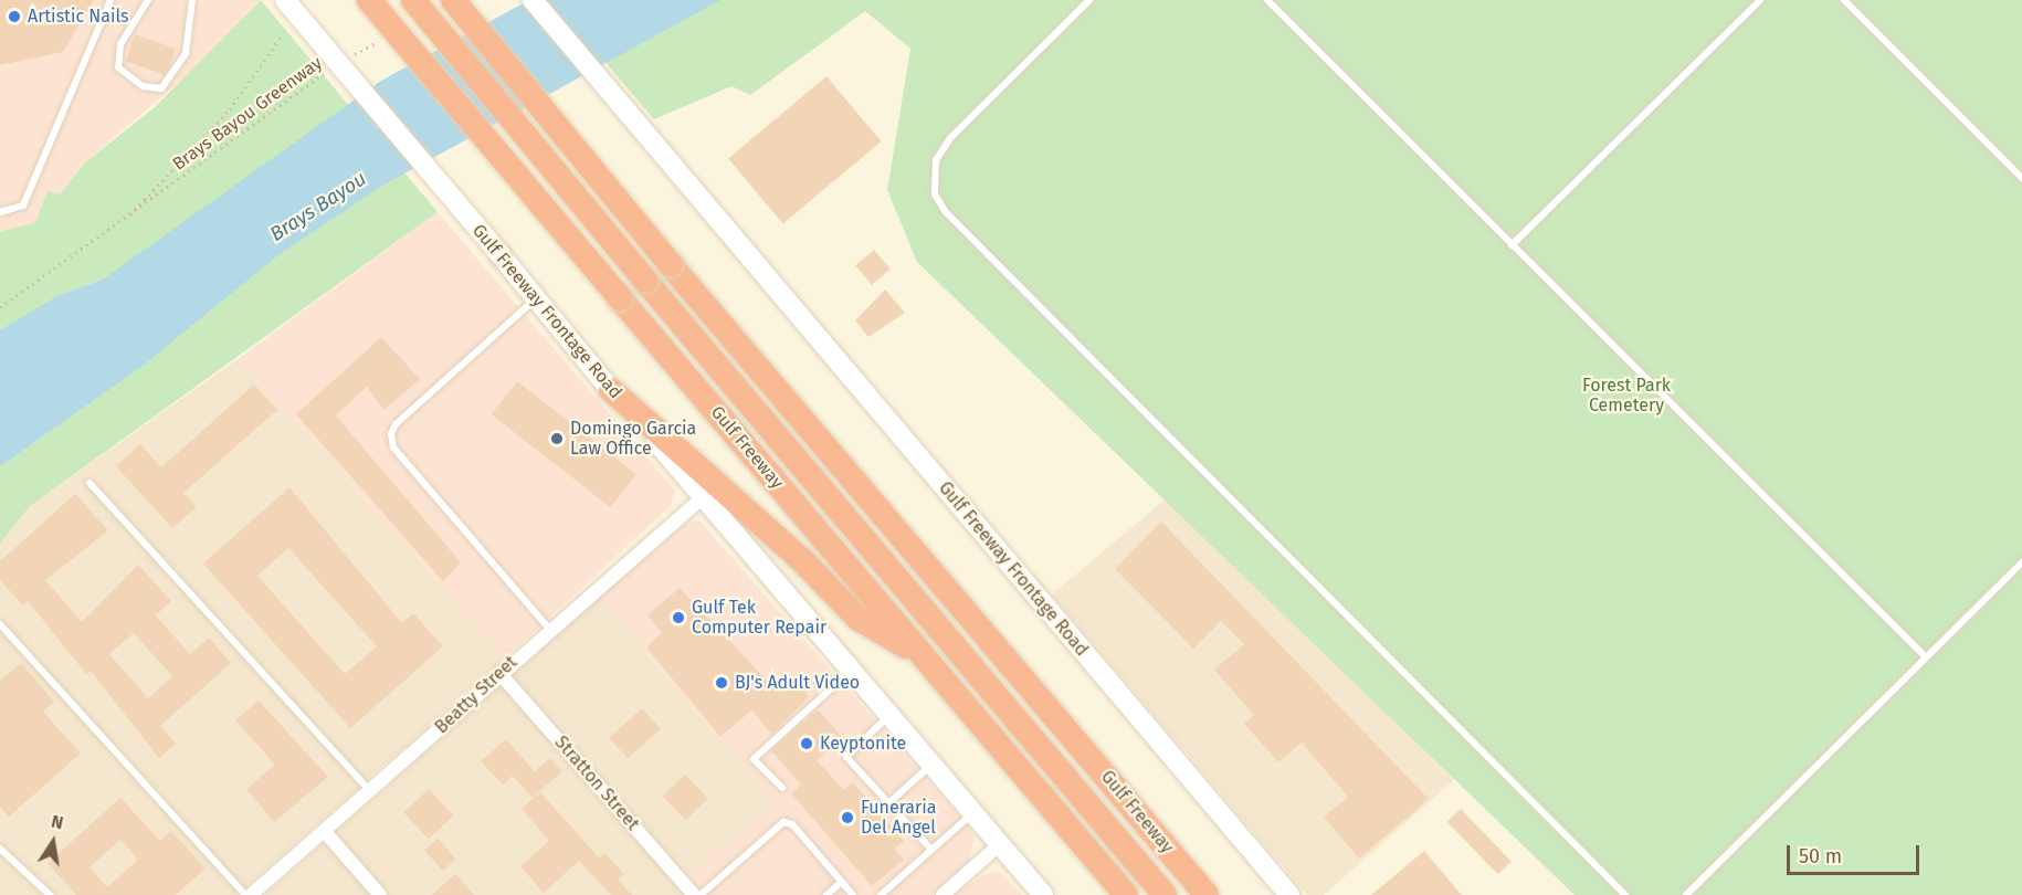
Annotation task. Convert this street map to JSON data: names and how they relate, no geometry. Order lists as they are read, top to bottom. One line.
{"streets":{"highway":["Gulf Freeway"],"main road":["Gulf Freeway Frontage Road"],"street":["Beatty Street","Stratton Street"],"path":["Brays Bayou Greenway"]},"crossings":[["Gulf Freeway Frontage Road","Beatty Street"],["Beatty Street","Stratton Street"]],"water":["Brays Bayou"],"parks":["Forest Park Cemetery"],"places":["Artistic Nails","Domingo Garcia Law Office","Gulf Tek Computer Repair","BJ's Adult Video","Keyptonite","Funeraria Del Angel"],"scale_bar":"50 m","north":"top"}
